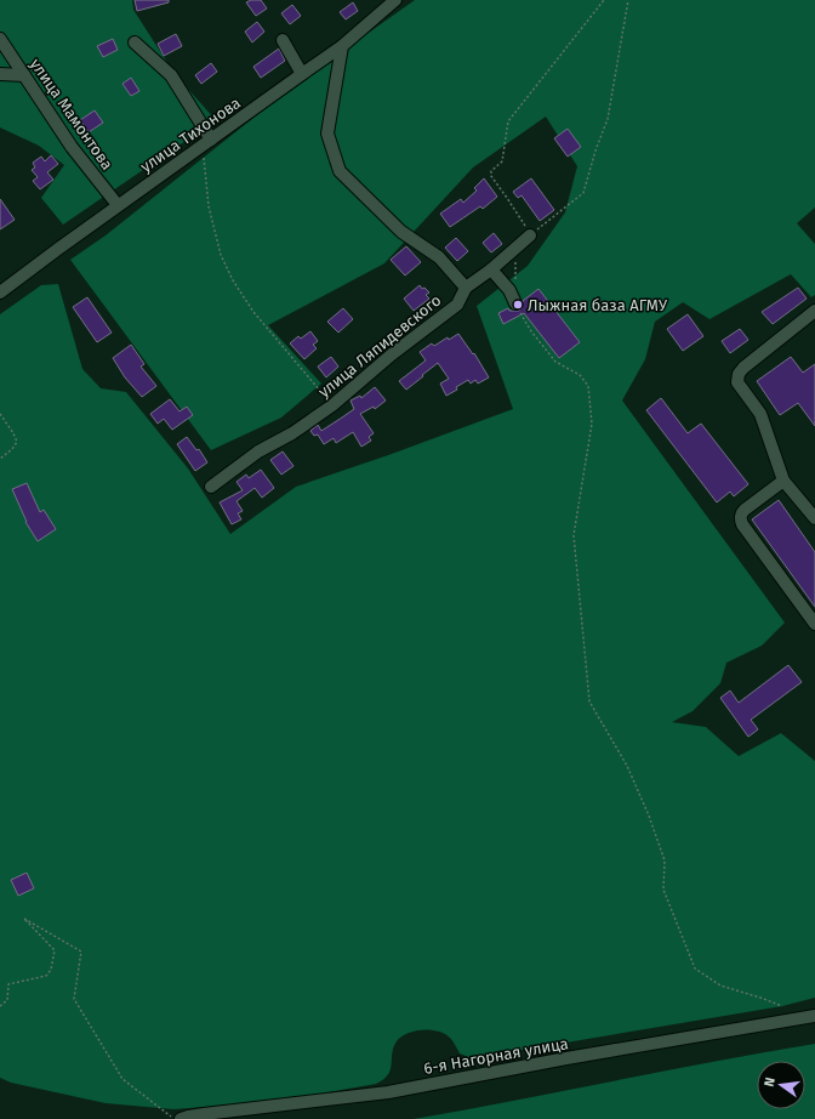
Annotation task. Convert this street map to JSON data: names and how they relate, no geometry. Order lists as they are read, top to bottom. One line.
{"streets":{"street":["улица Мамонтова","улица Тихонова","улица Ляпидевского","6-я Нагорная улица"]},"crossings":[["улица Мамонтова","улица Тихонова"]],"places":["Лыжная база АГМУ"],"north":"left"}
